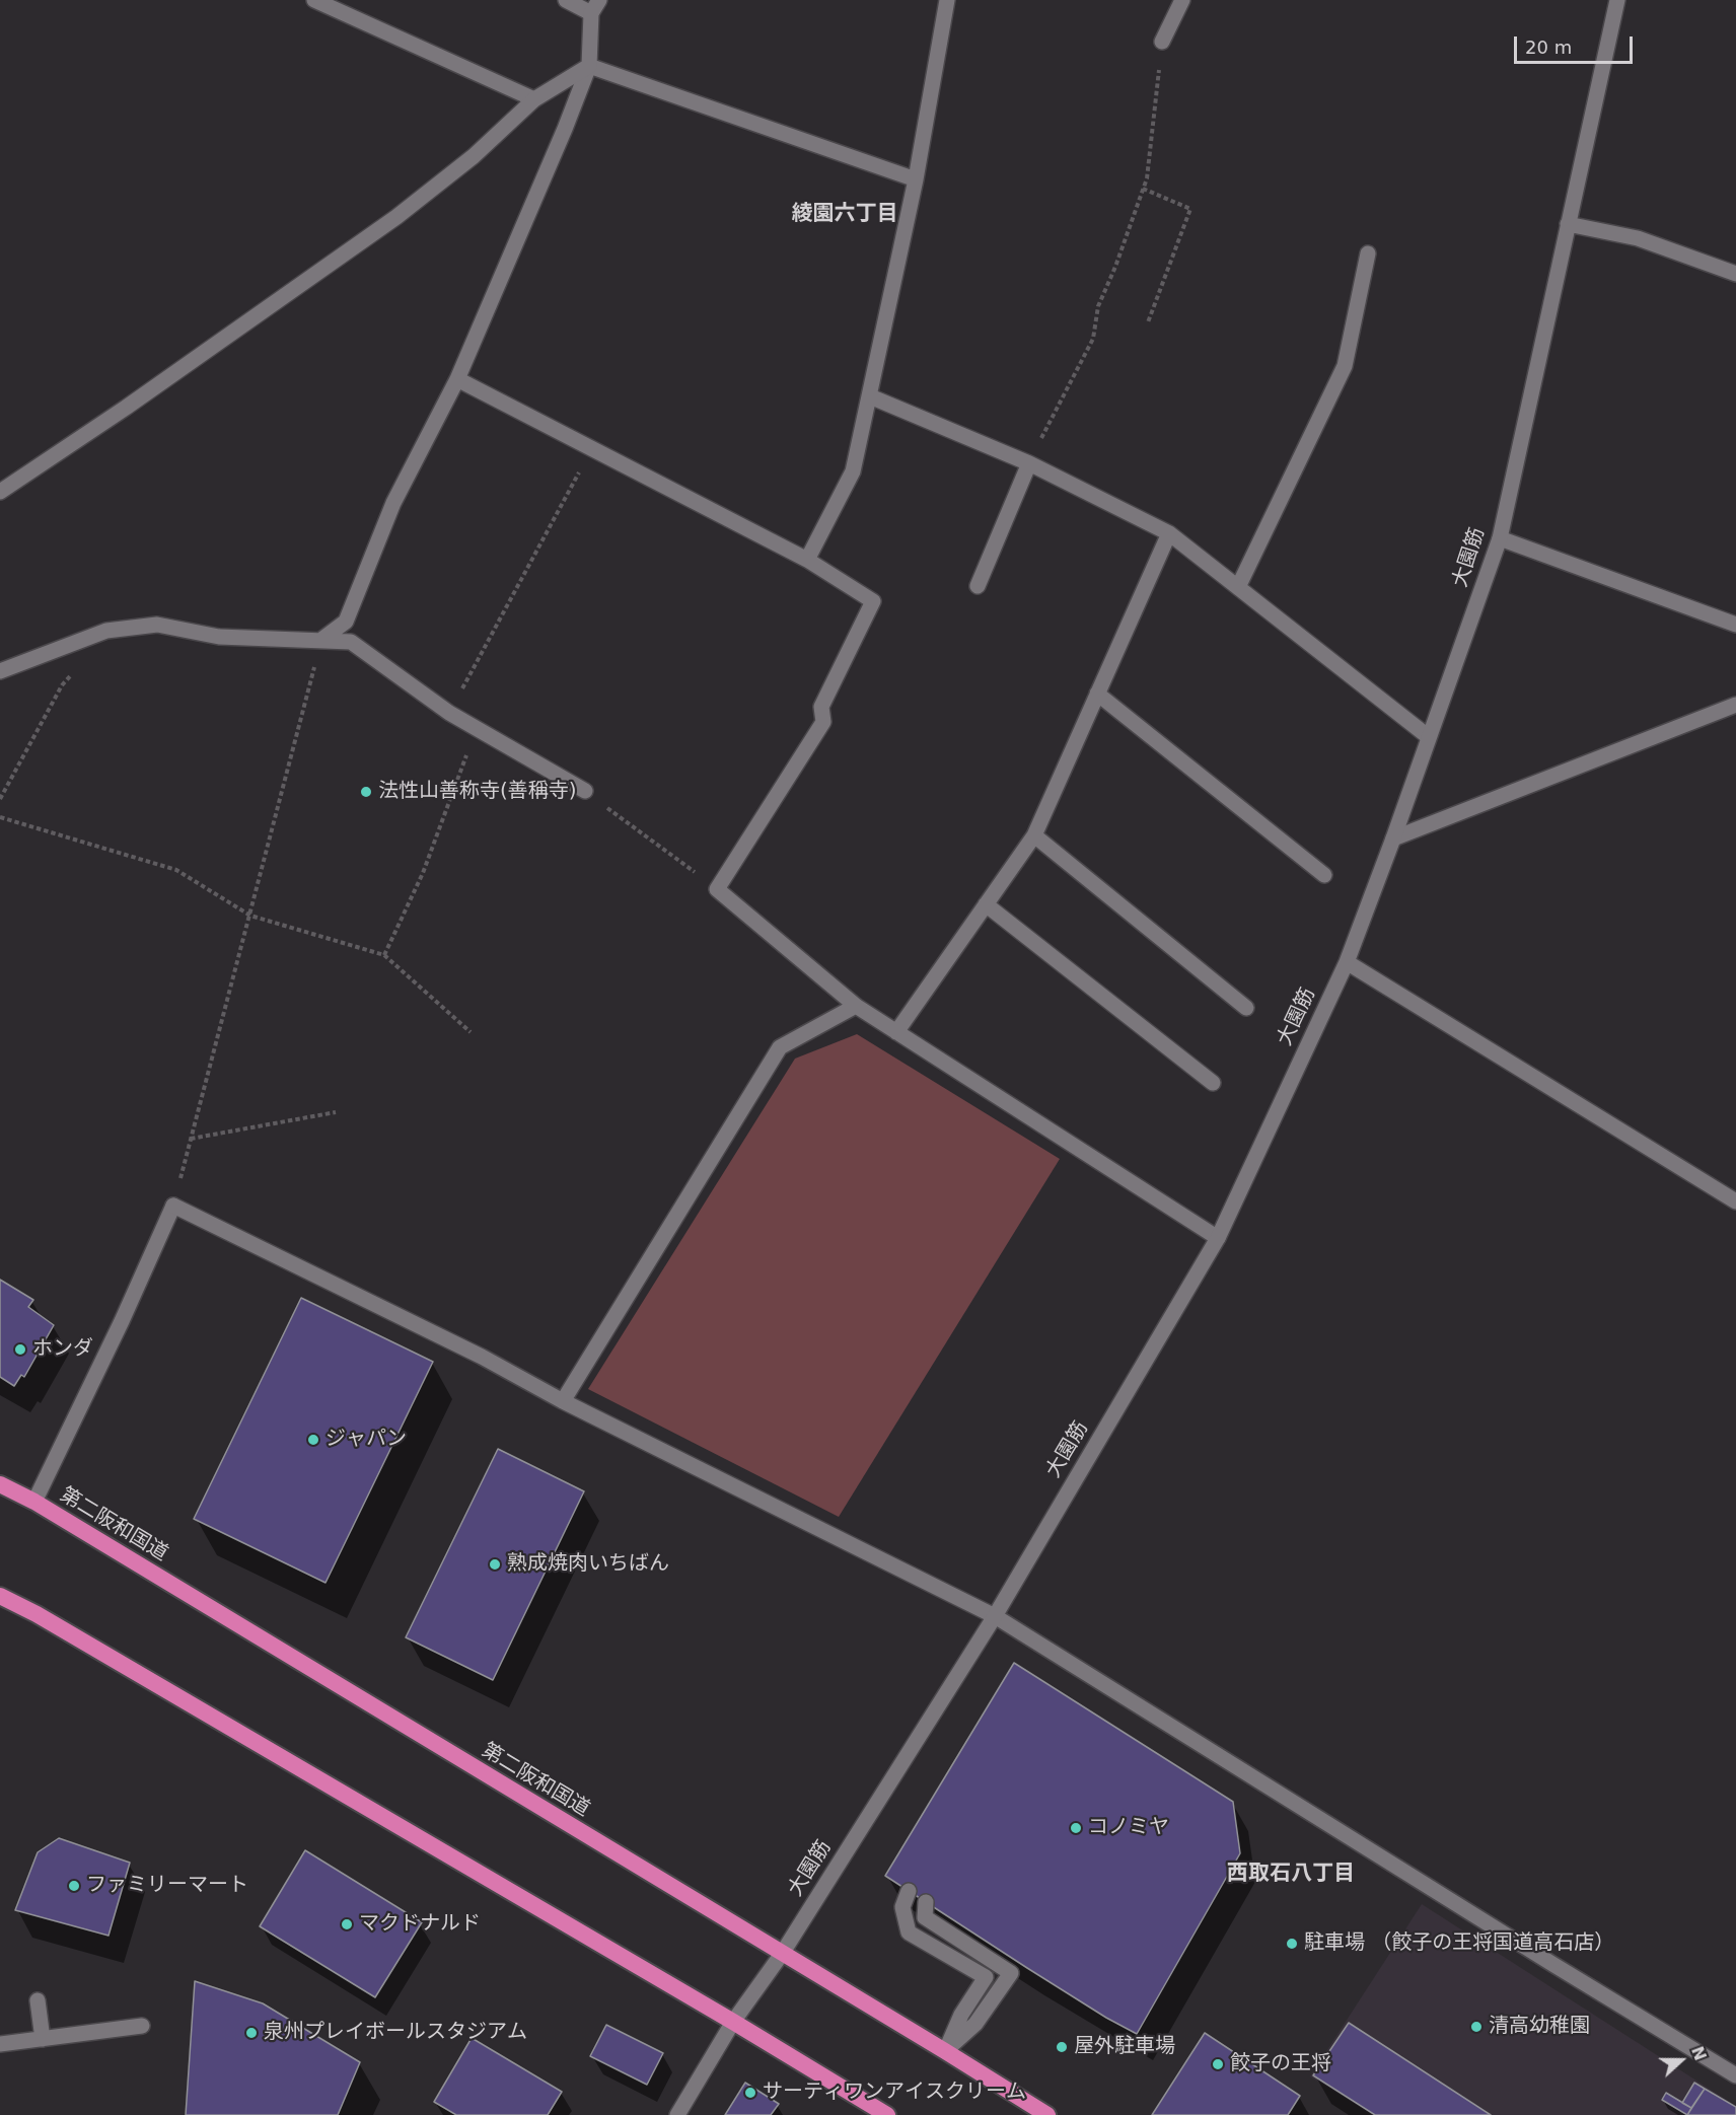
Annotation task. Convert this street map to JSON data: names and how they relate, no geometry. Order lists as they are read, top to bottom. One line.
{"streets":{"highway":["第二阪和国道"],"street":["大園筋"]},"crossings":[["大園筋","第二阪和国道"]],"districts":["綾園六丁目","西取石八丁目"],"places":["法性山善称寺(善稱寺)","ホンダ","ジャパン","熟成焼肉いちばん","コノミヤ","ファミリーマート","マクドナルド","駐車場 （餃子の王将国道高石店）","清高幼稚園","泉州プレイボールスタジアム","屋外駐車場","餃子の王将","サーティワンアイスクリーム"],"scale_bar":"20 m","north":"right"}
